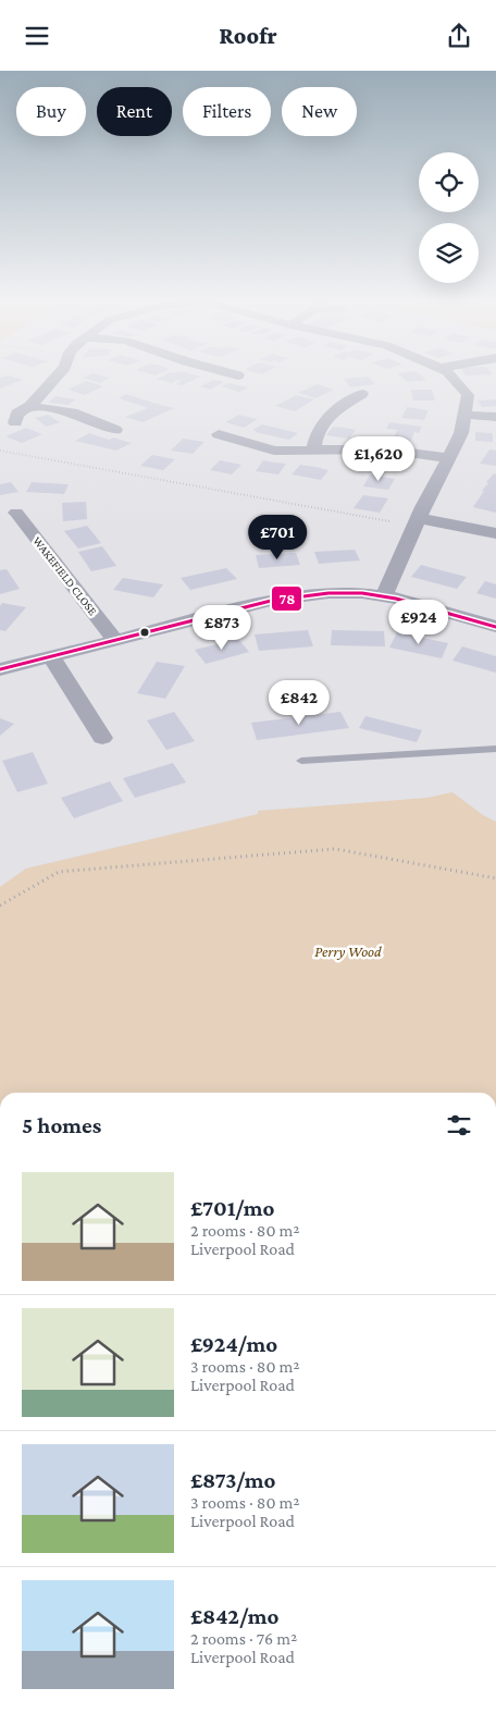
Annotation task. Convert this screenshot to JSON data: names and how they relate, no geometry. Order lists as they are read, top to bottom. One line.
{"streets":{"street":["WAKEFIELD CLOSE"]},"parks":["Perry Wood"],"lines":["transit line 78"],"page":{"header":"Roofr","chip":["Buy","Rent","Filters","New"],"price":["£1,620","£701","£924","£873","£842"],"heading":"5 homes","list":[{"name":"£701/mo","note":"2 rooms · 80 m² · Liverpool Road"},{"name":"£924/mo","note":"3 rooms · 80 m² · Liverpool Road"},{"name":"£873/mo","note":"3 rooms · 80 m² · Liverpool Road"},{"name":"£842/mo","note":"2 rooms · 76 m² · Liverpool Road"}]}}
